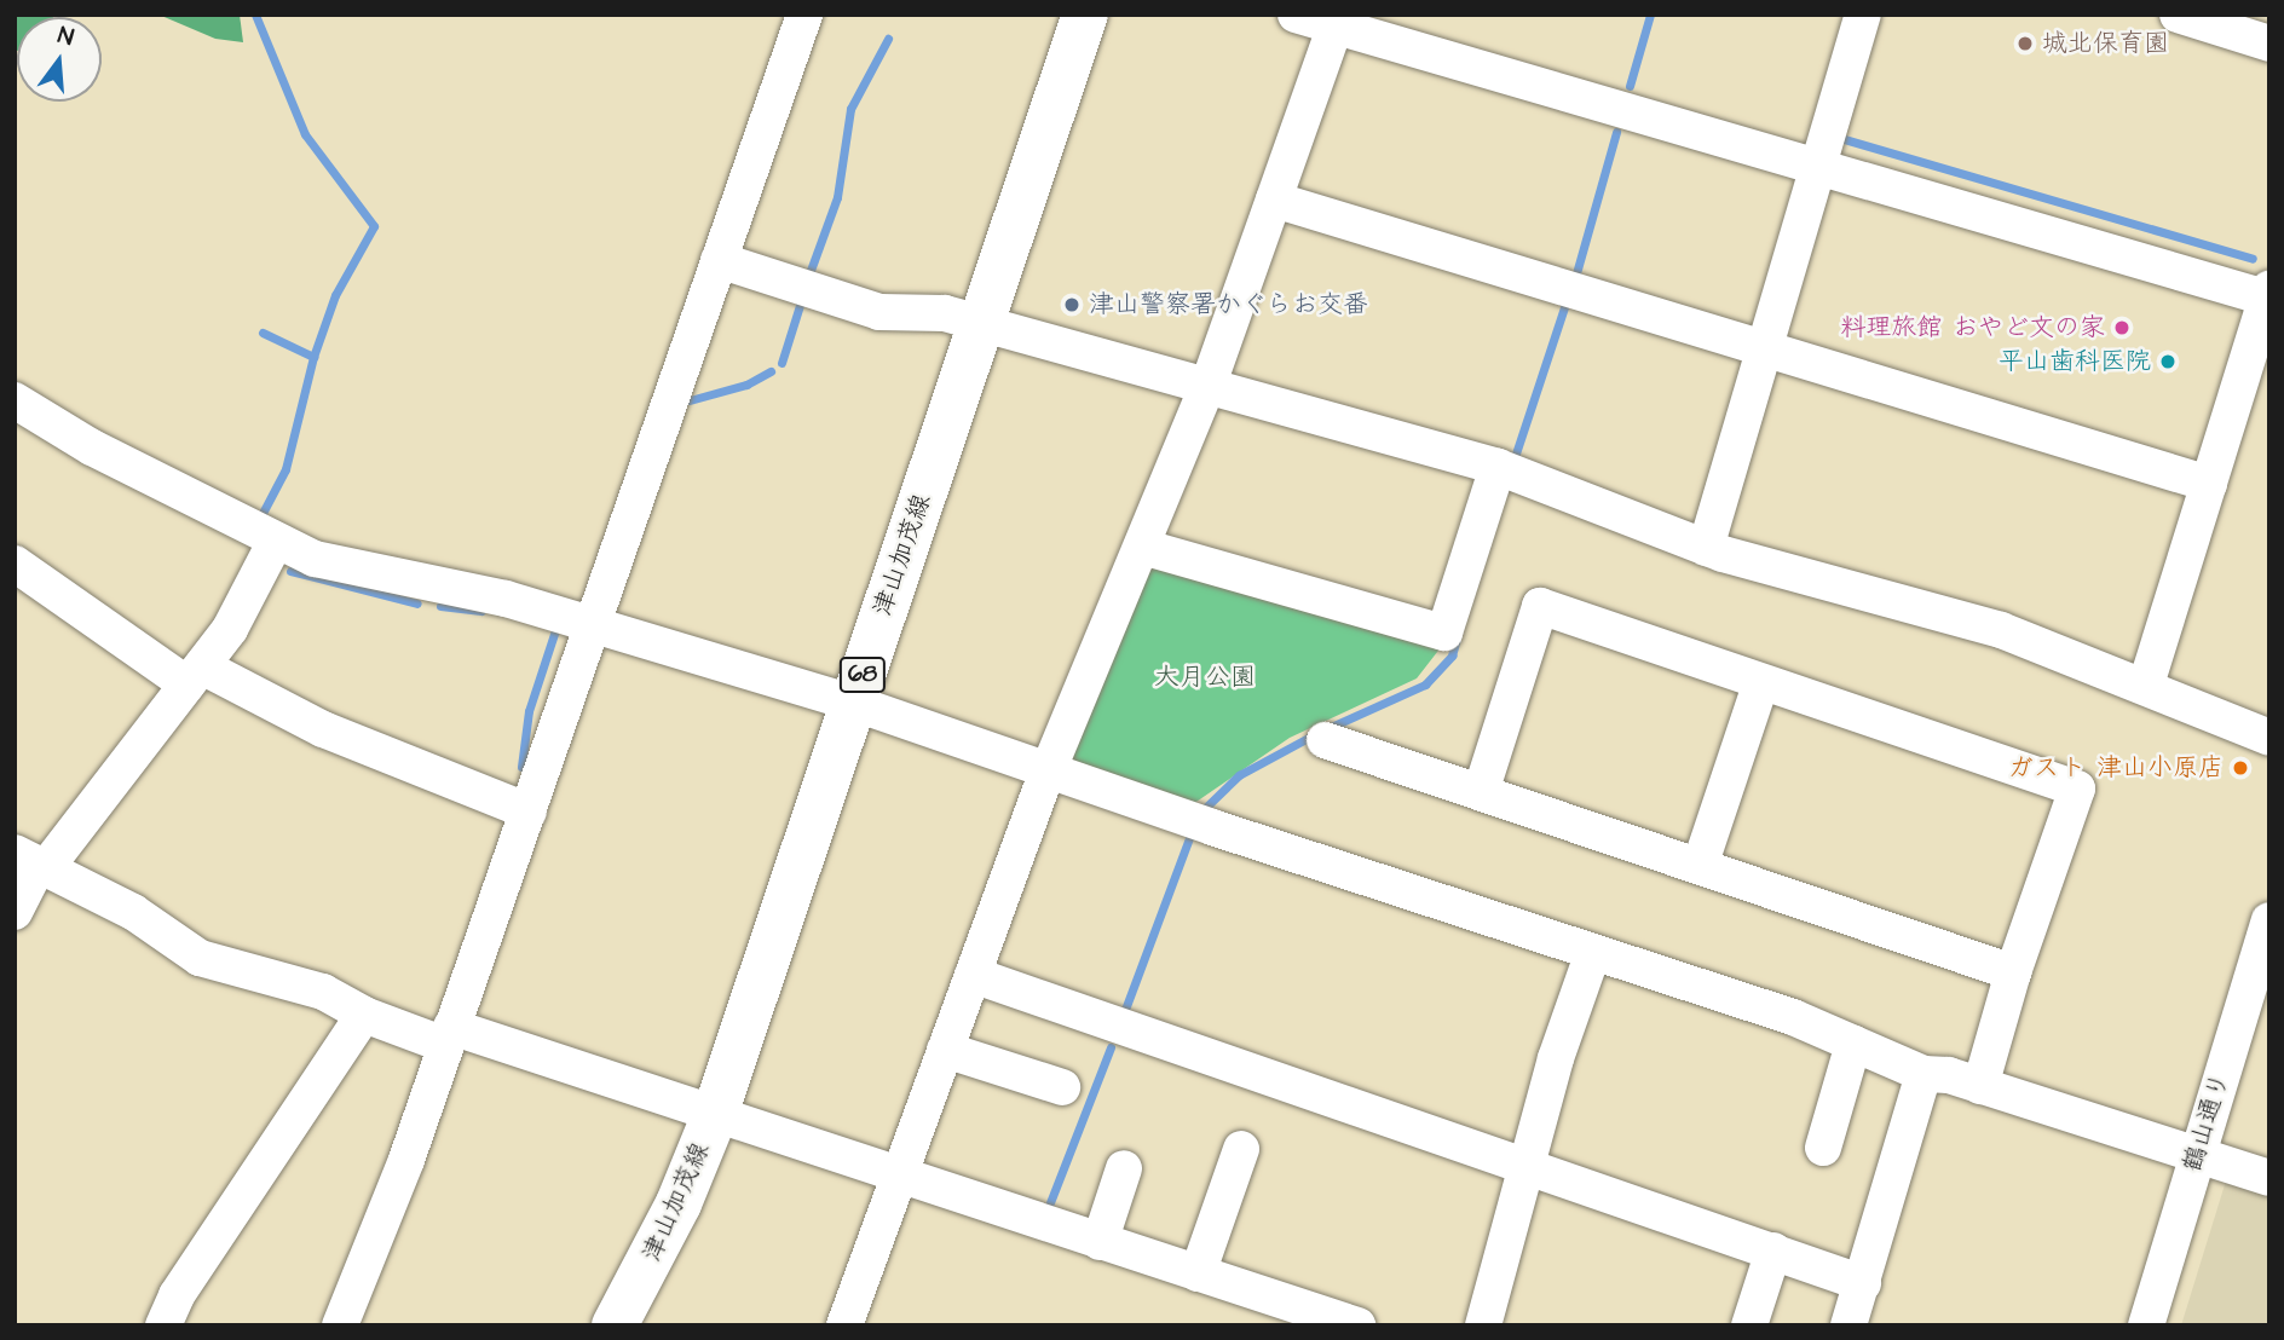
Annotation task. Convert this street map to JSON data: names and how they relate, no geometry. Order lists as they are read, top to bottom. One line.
{"streets":{"main road":["津山加茂線","68"],"street":["鶴山通り"]},"parks":["大月公園"],"places":["城北保育園","津山警察署かぐらお交番","料理旅館 おやど文の家","平山歯科医院","ガスト 津山小原店"],"north":"top"}
